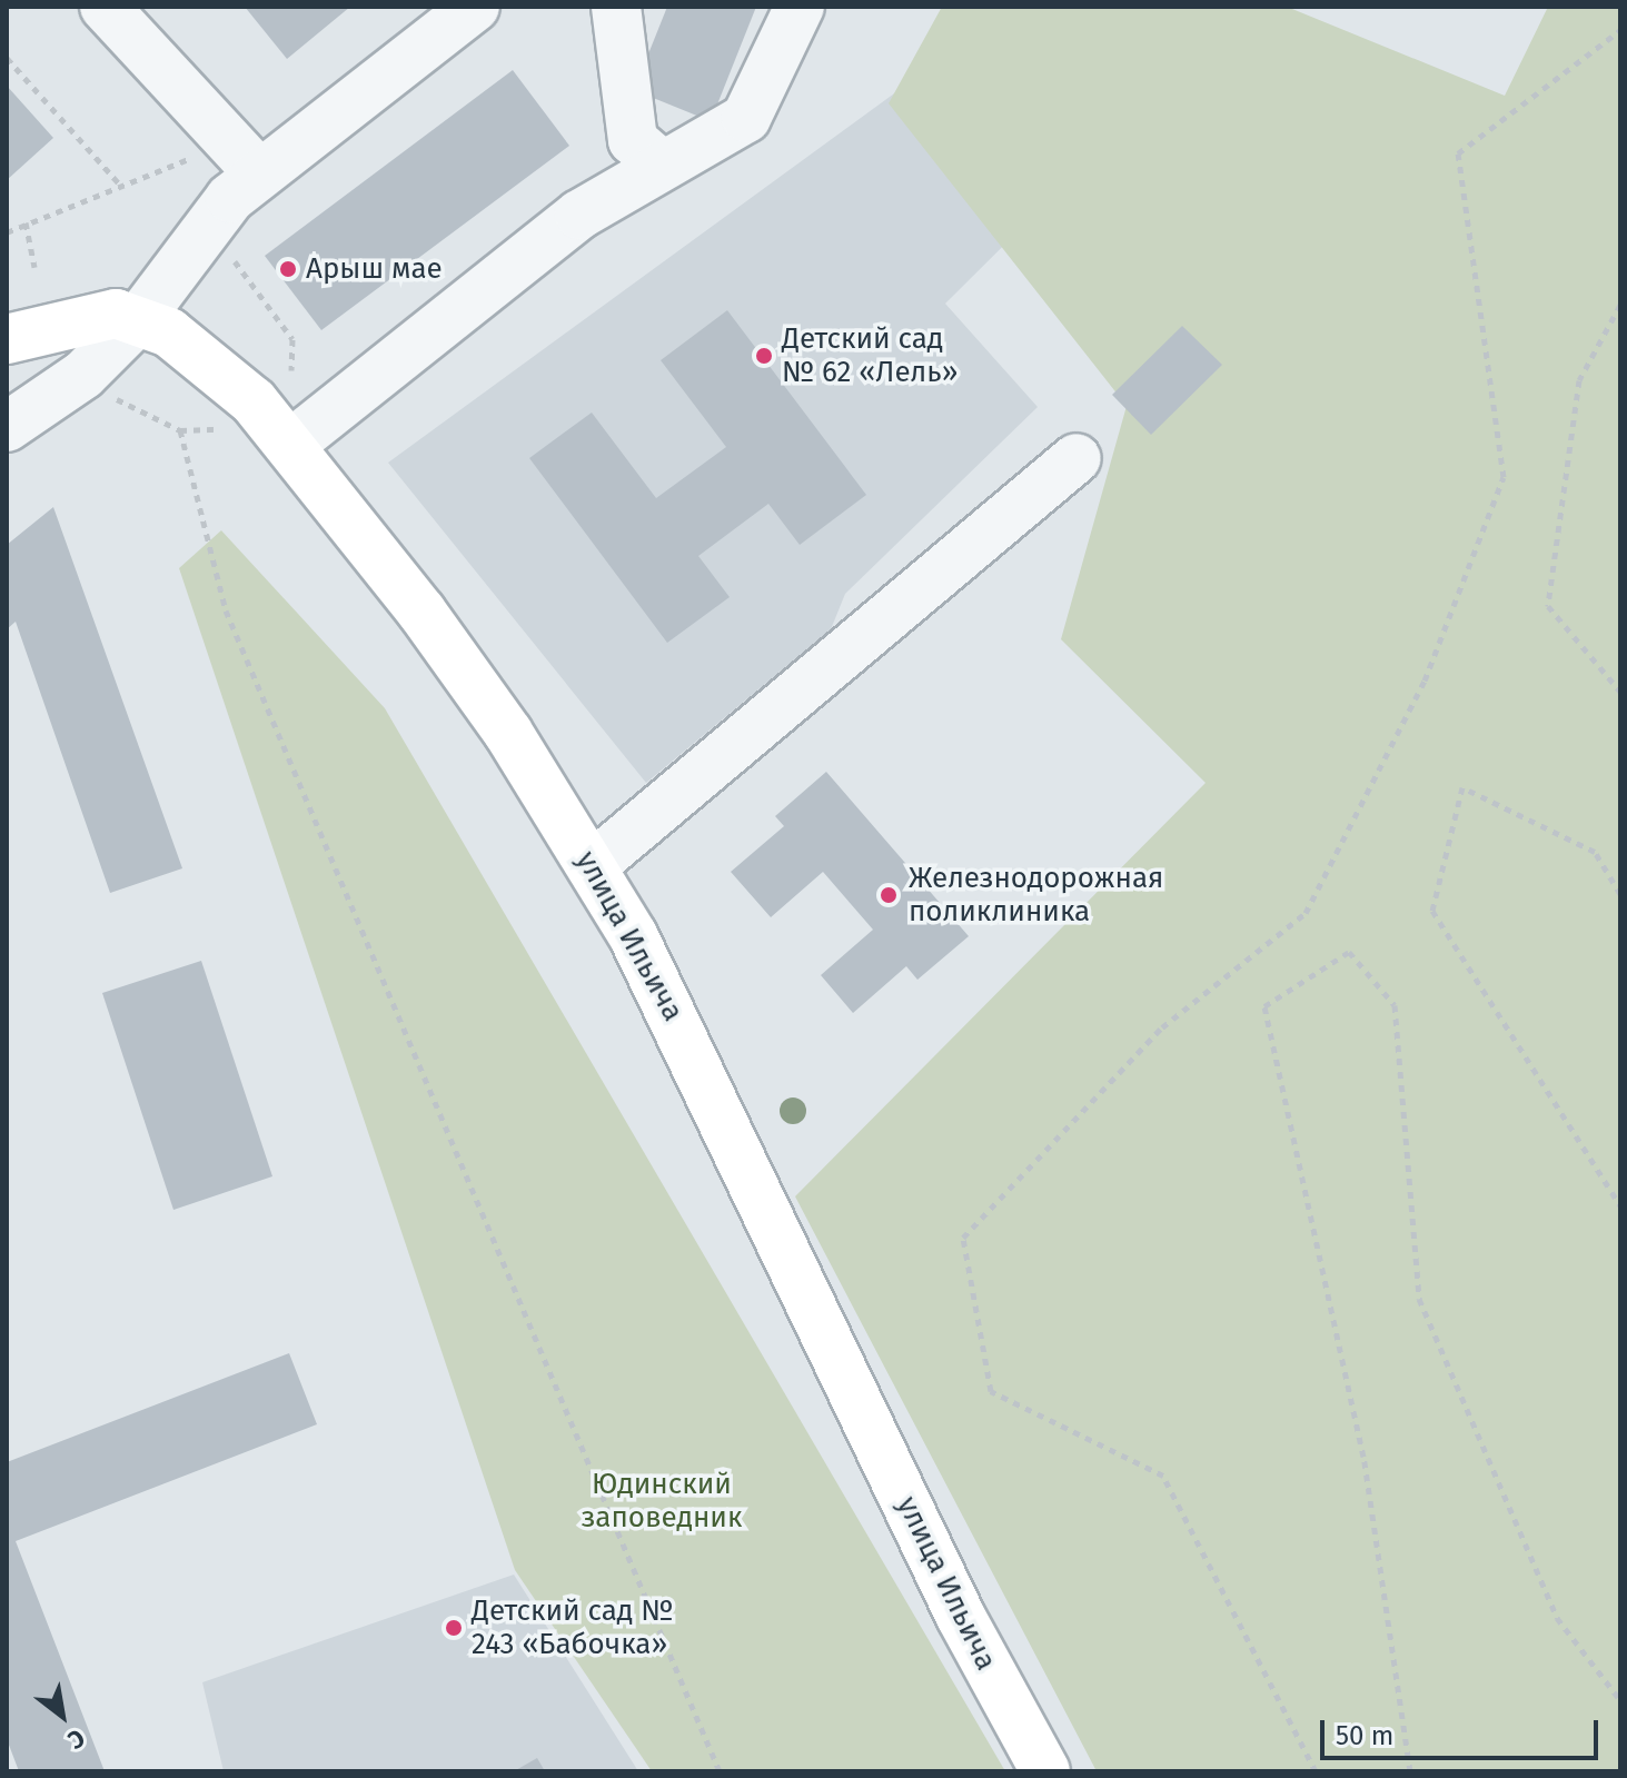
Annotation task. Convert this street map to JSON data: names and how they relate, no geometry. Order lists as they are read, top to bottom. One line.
{"streets":{"main road":["улица Ильича"]},"parks":["Юдинский заповедник"],"places":["Арыш мае","Детский сад № 62 «Лель»","Железнодорожная поликлиника","Детский сад № 243 «Бабочка»"],"scale_bar":"50 m","north":"bottom right"}
